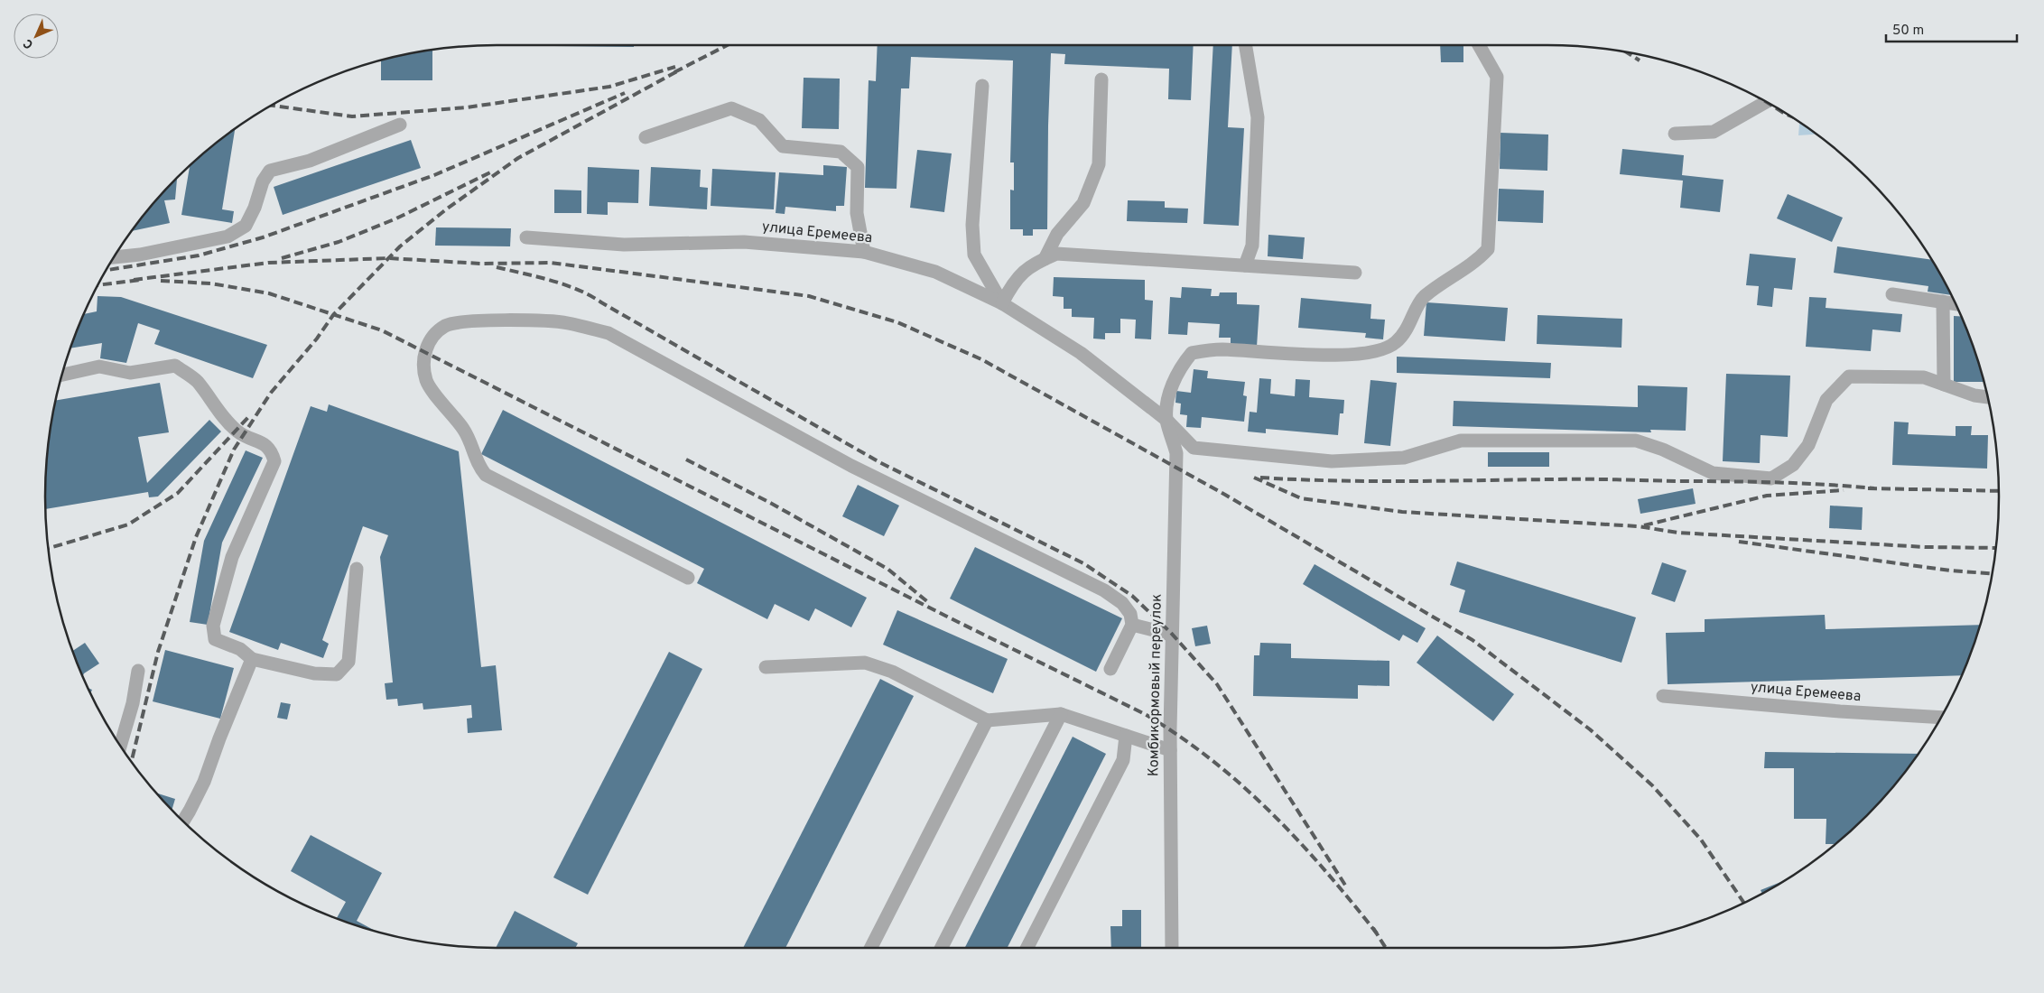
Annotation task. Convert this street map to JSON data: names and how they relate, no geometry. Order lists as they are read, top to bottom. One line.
{"streets":{"street":["улица Еремеева","Комбикормовый переулок"]},"crossings":[["улица Еремеева","Комбикормовый переулок"]],"scale_bar":"50 m","north":"bottom left"}
